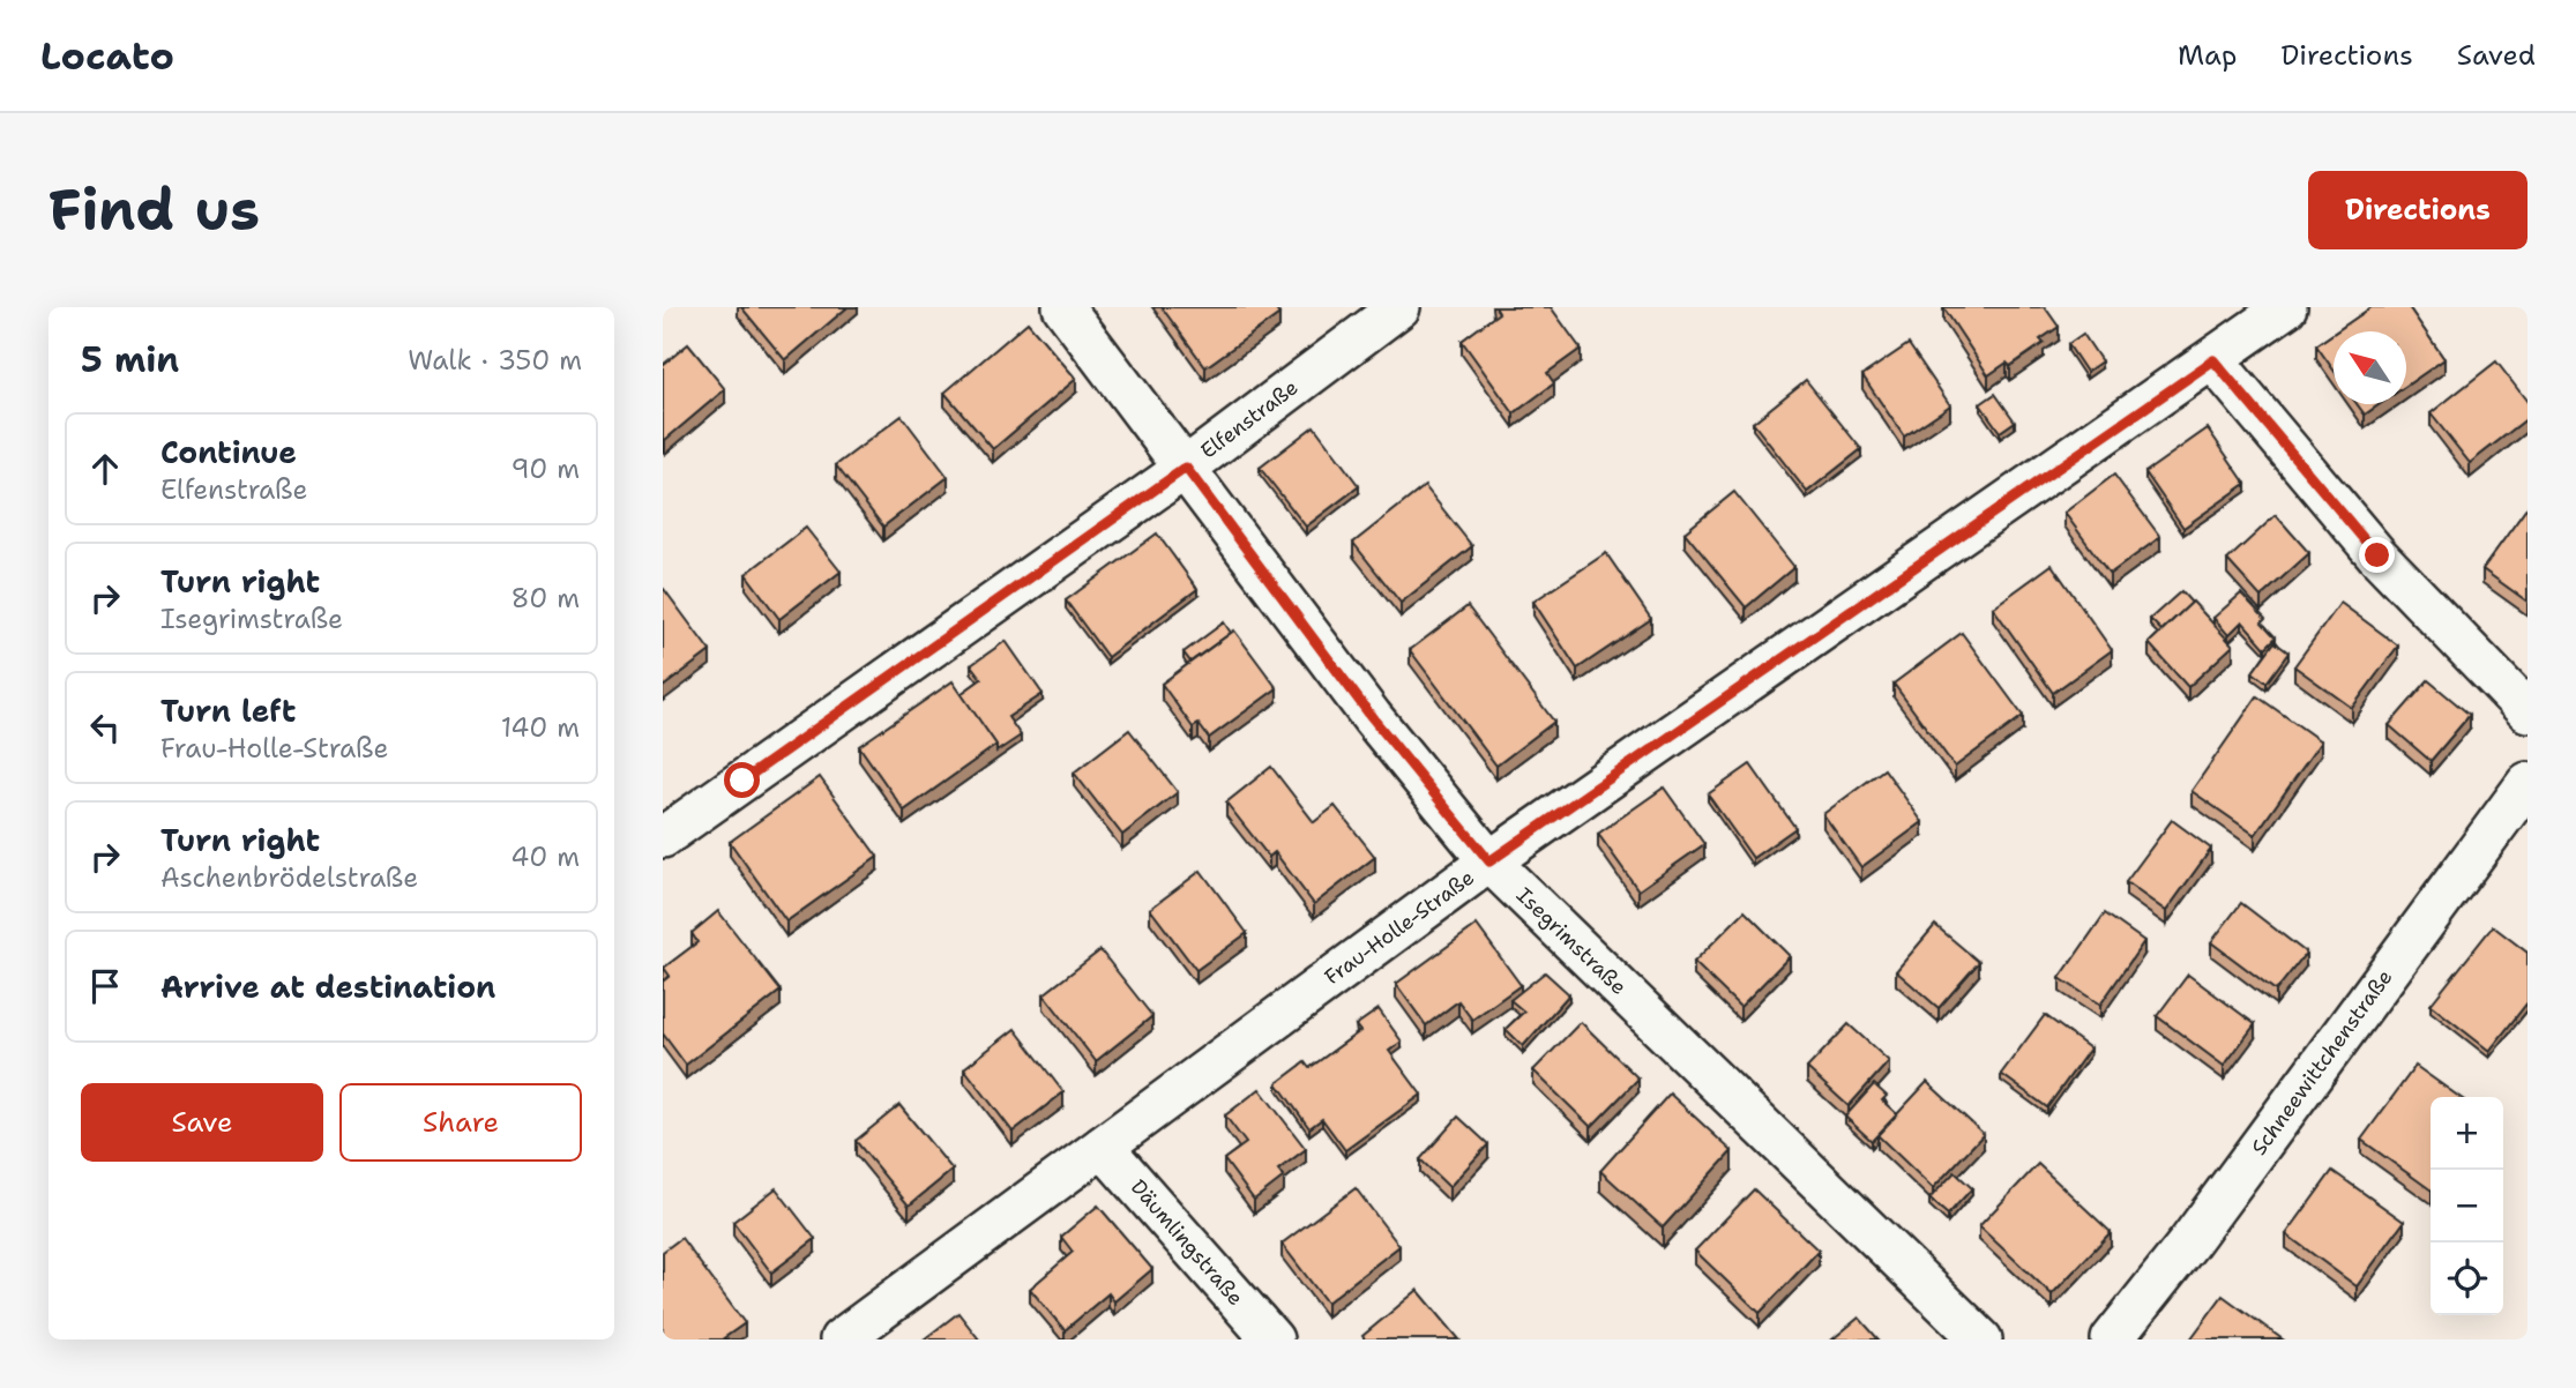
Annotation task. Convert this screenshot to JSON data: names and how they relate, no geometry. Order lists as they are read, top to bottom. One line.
{"streets":{"street":["Elfenstraße","Frau-Holle-Straße","Isegrimstraße","Schneewittchenstraße","Däumlingstraße"]},"crossings":[["Elfenstraße","Isegrimstraße"],["Frau-Holle-Straße","Isegrimstraße"],["Frau-Holle-Straße","Däumlingstraße"]],"north":"top left","page":{"header":"Locato","nav":["Map","Directions","Saved"],"buttons":["Directions",["Save","Share"]],"title":"Find us","heading":["5 min","Walk · 350 m"],"list":[["Continue","Elfenstraße","90 m"],["Turn right","Isegrimstraße","80 m"],["Turn left","Frau-Holle-Straße","140 m"],["Turn right","Aschenbrödelstraße","40 m"],"Arrive at destination"],"map_buttons":["+","−"]}}
